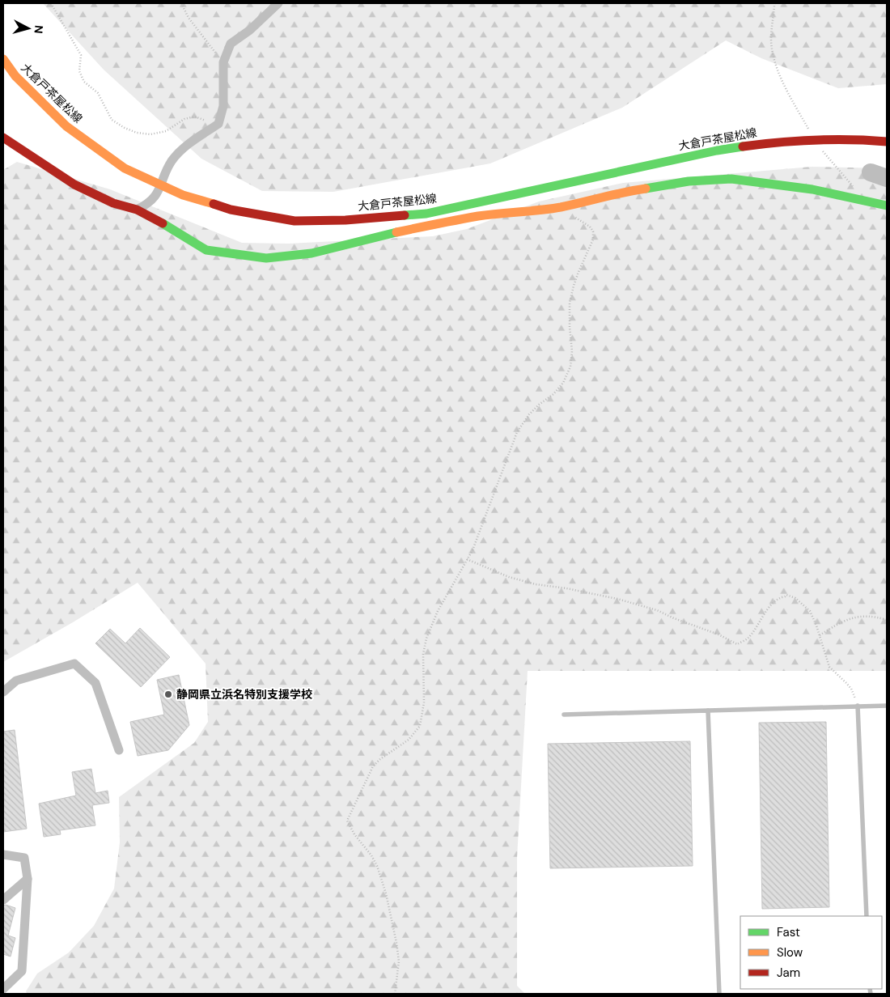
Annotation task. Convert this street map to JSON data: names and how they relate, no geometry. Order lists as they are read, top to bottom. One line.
{"streets":{"street":["大倉戸茶屋松線"]},"places":["静岡県立浜名特別支援学校"],"legend":["Fast","Slow","Jam"],"north":"right"}
